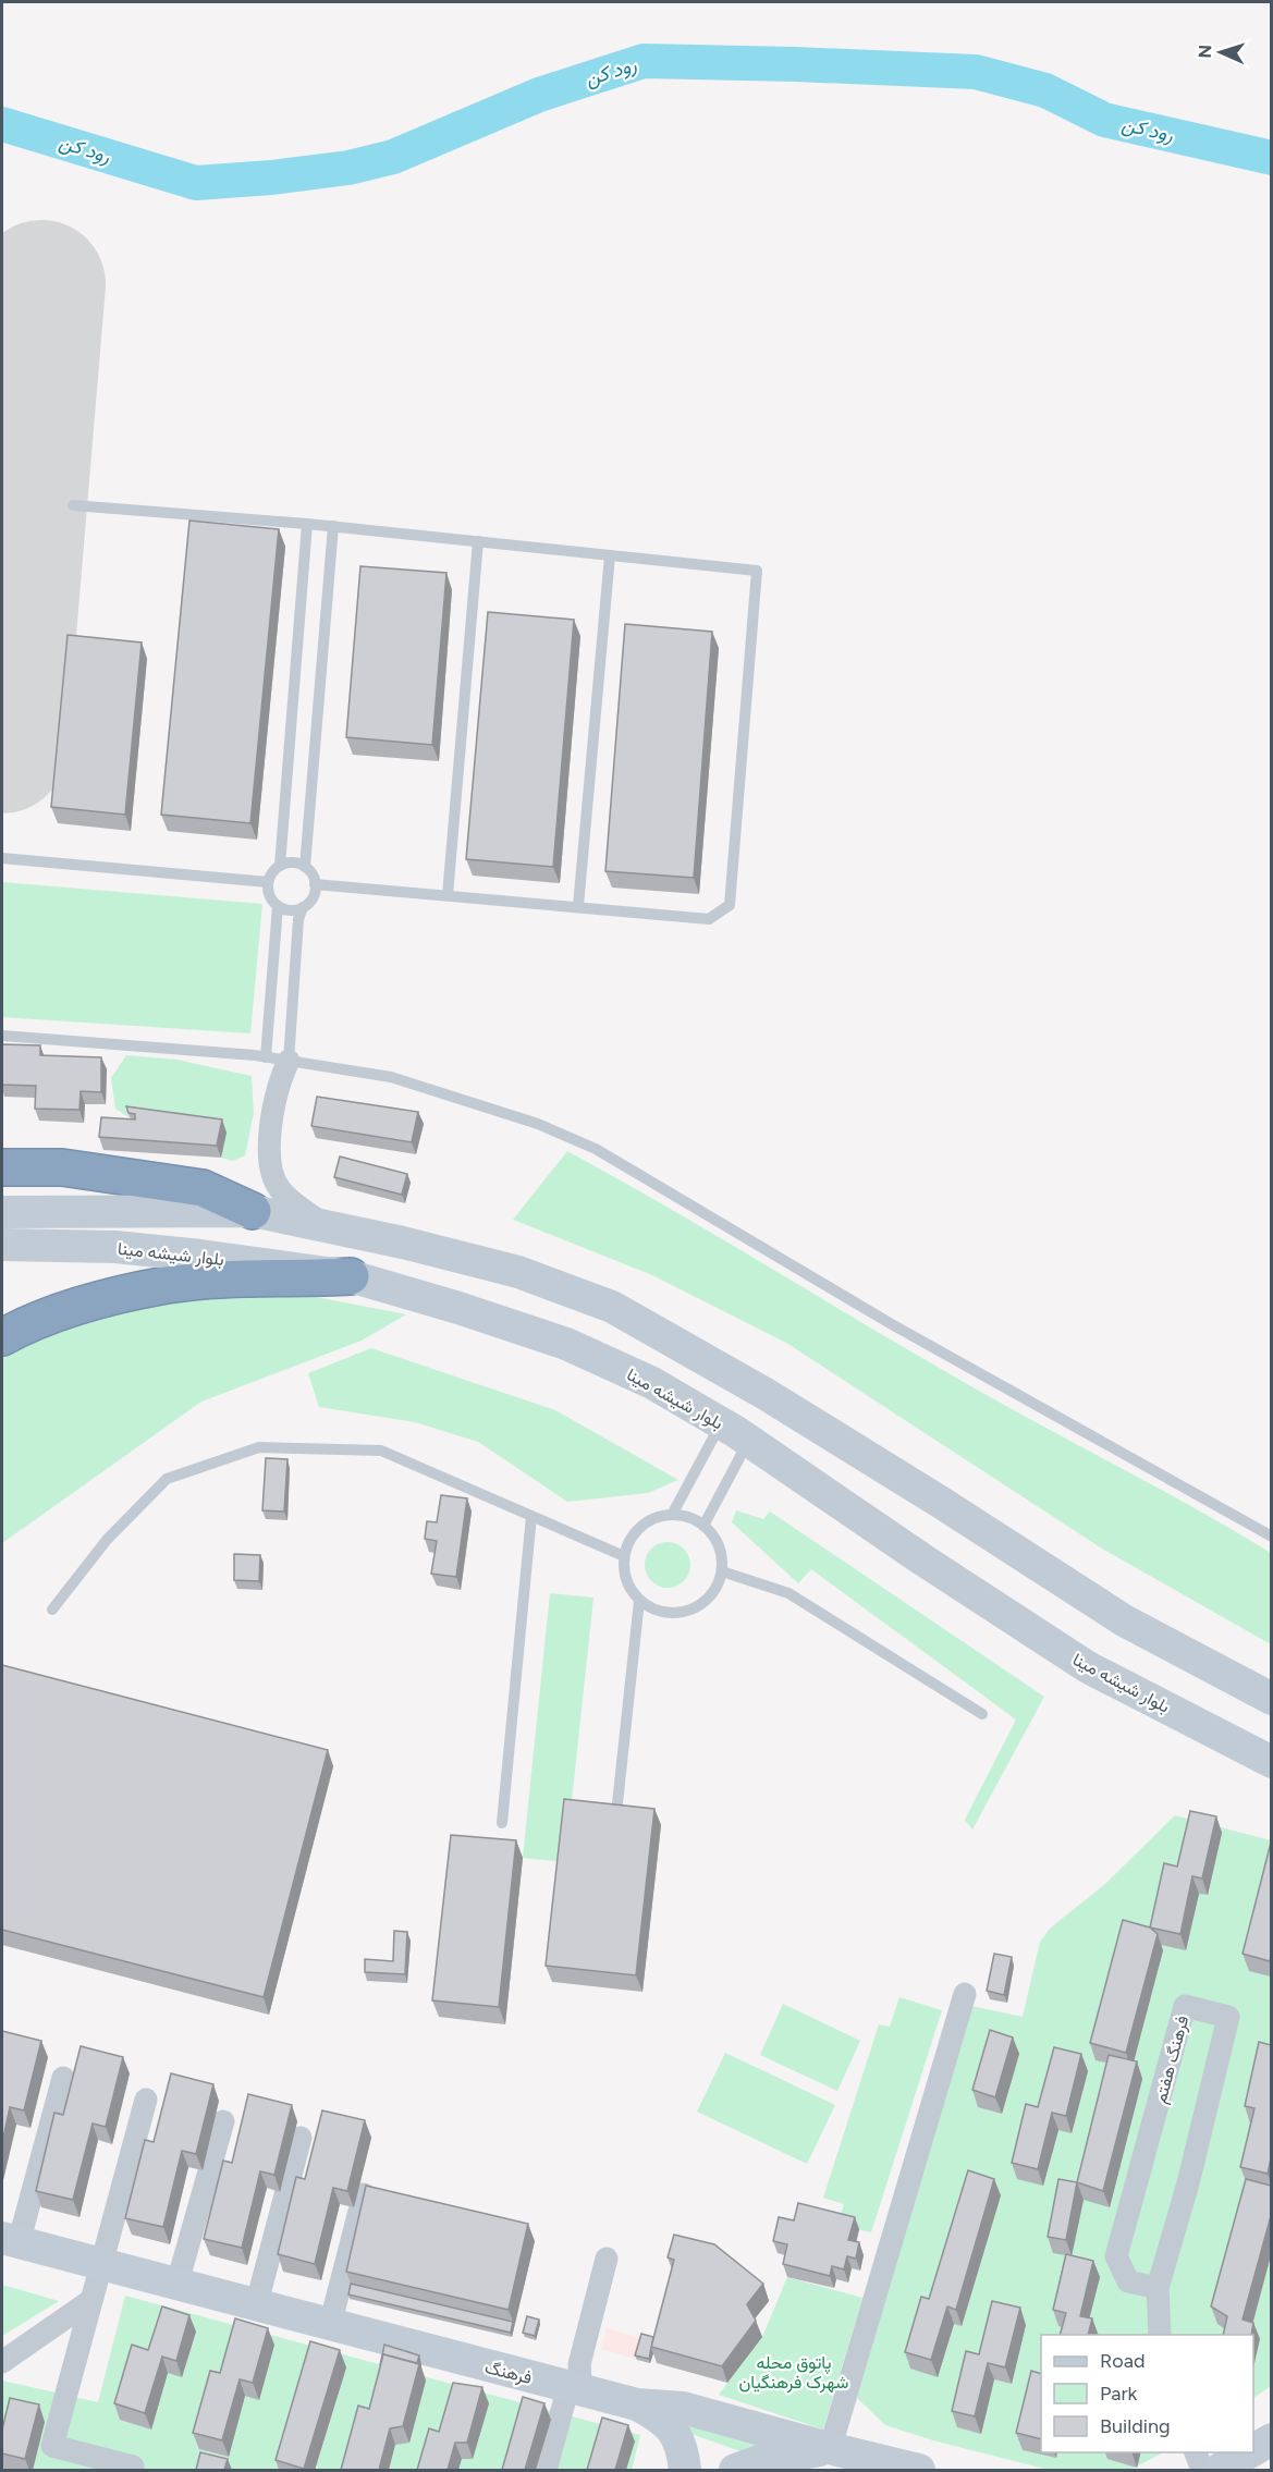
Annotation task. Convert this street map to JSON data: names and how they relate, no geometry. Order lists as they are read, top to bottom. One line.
{"streets":{"main road":["بلوار شیشه مینا","فرهنگ"],"street":["فرهنگ هفتم"]},"water":["رود کن"],"parks":["پاتوق محله شهرک فرهنگیان"],"legend":["Road","Park","Building"],"north":"left"}
